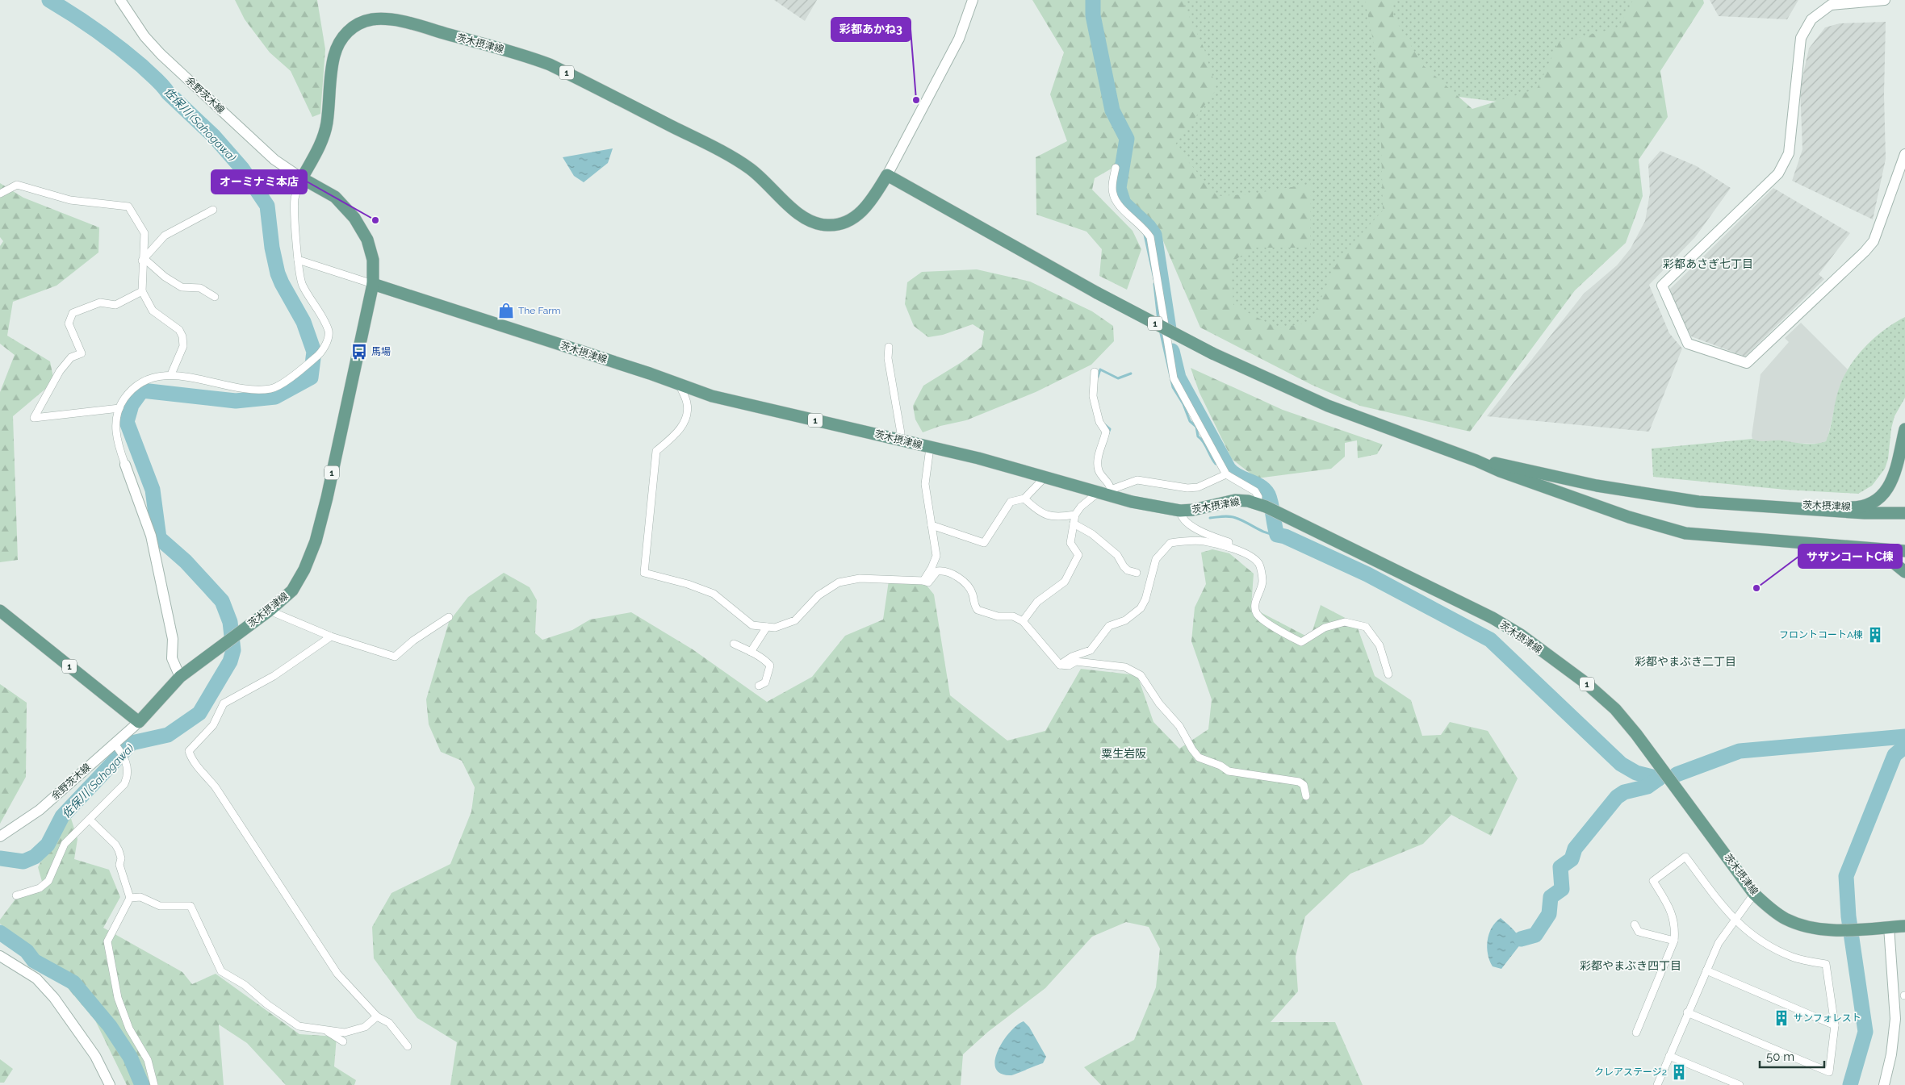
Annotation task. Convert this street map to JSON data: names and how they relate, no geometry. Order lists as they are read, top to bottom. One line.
{"streets":{"main road":["茨木摂津線","1"],"street":["余野茨木線"]},"crossings":[["茨木摂津線","1"],["茨木摂津線","余野茨木線"],["1","余野茨木線"]],"districts":["彩都あさぎ七丁目","彩都やまぶき二丁目","粟生岩阪","彩都やまぶき四丁目"],"water":["佐保川 (Sahogawa)"],"places":{"other":["彩都あかね3","オーミナミ本店","サザンコートC棟"],"shop":["The Farm"],"bus stop":["馬場"],"building":["フロントコートA棟","サンフォレスト","クレアステージ2"]},"scale_bar":"50 m"}
